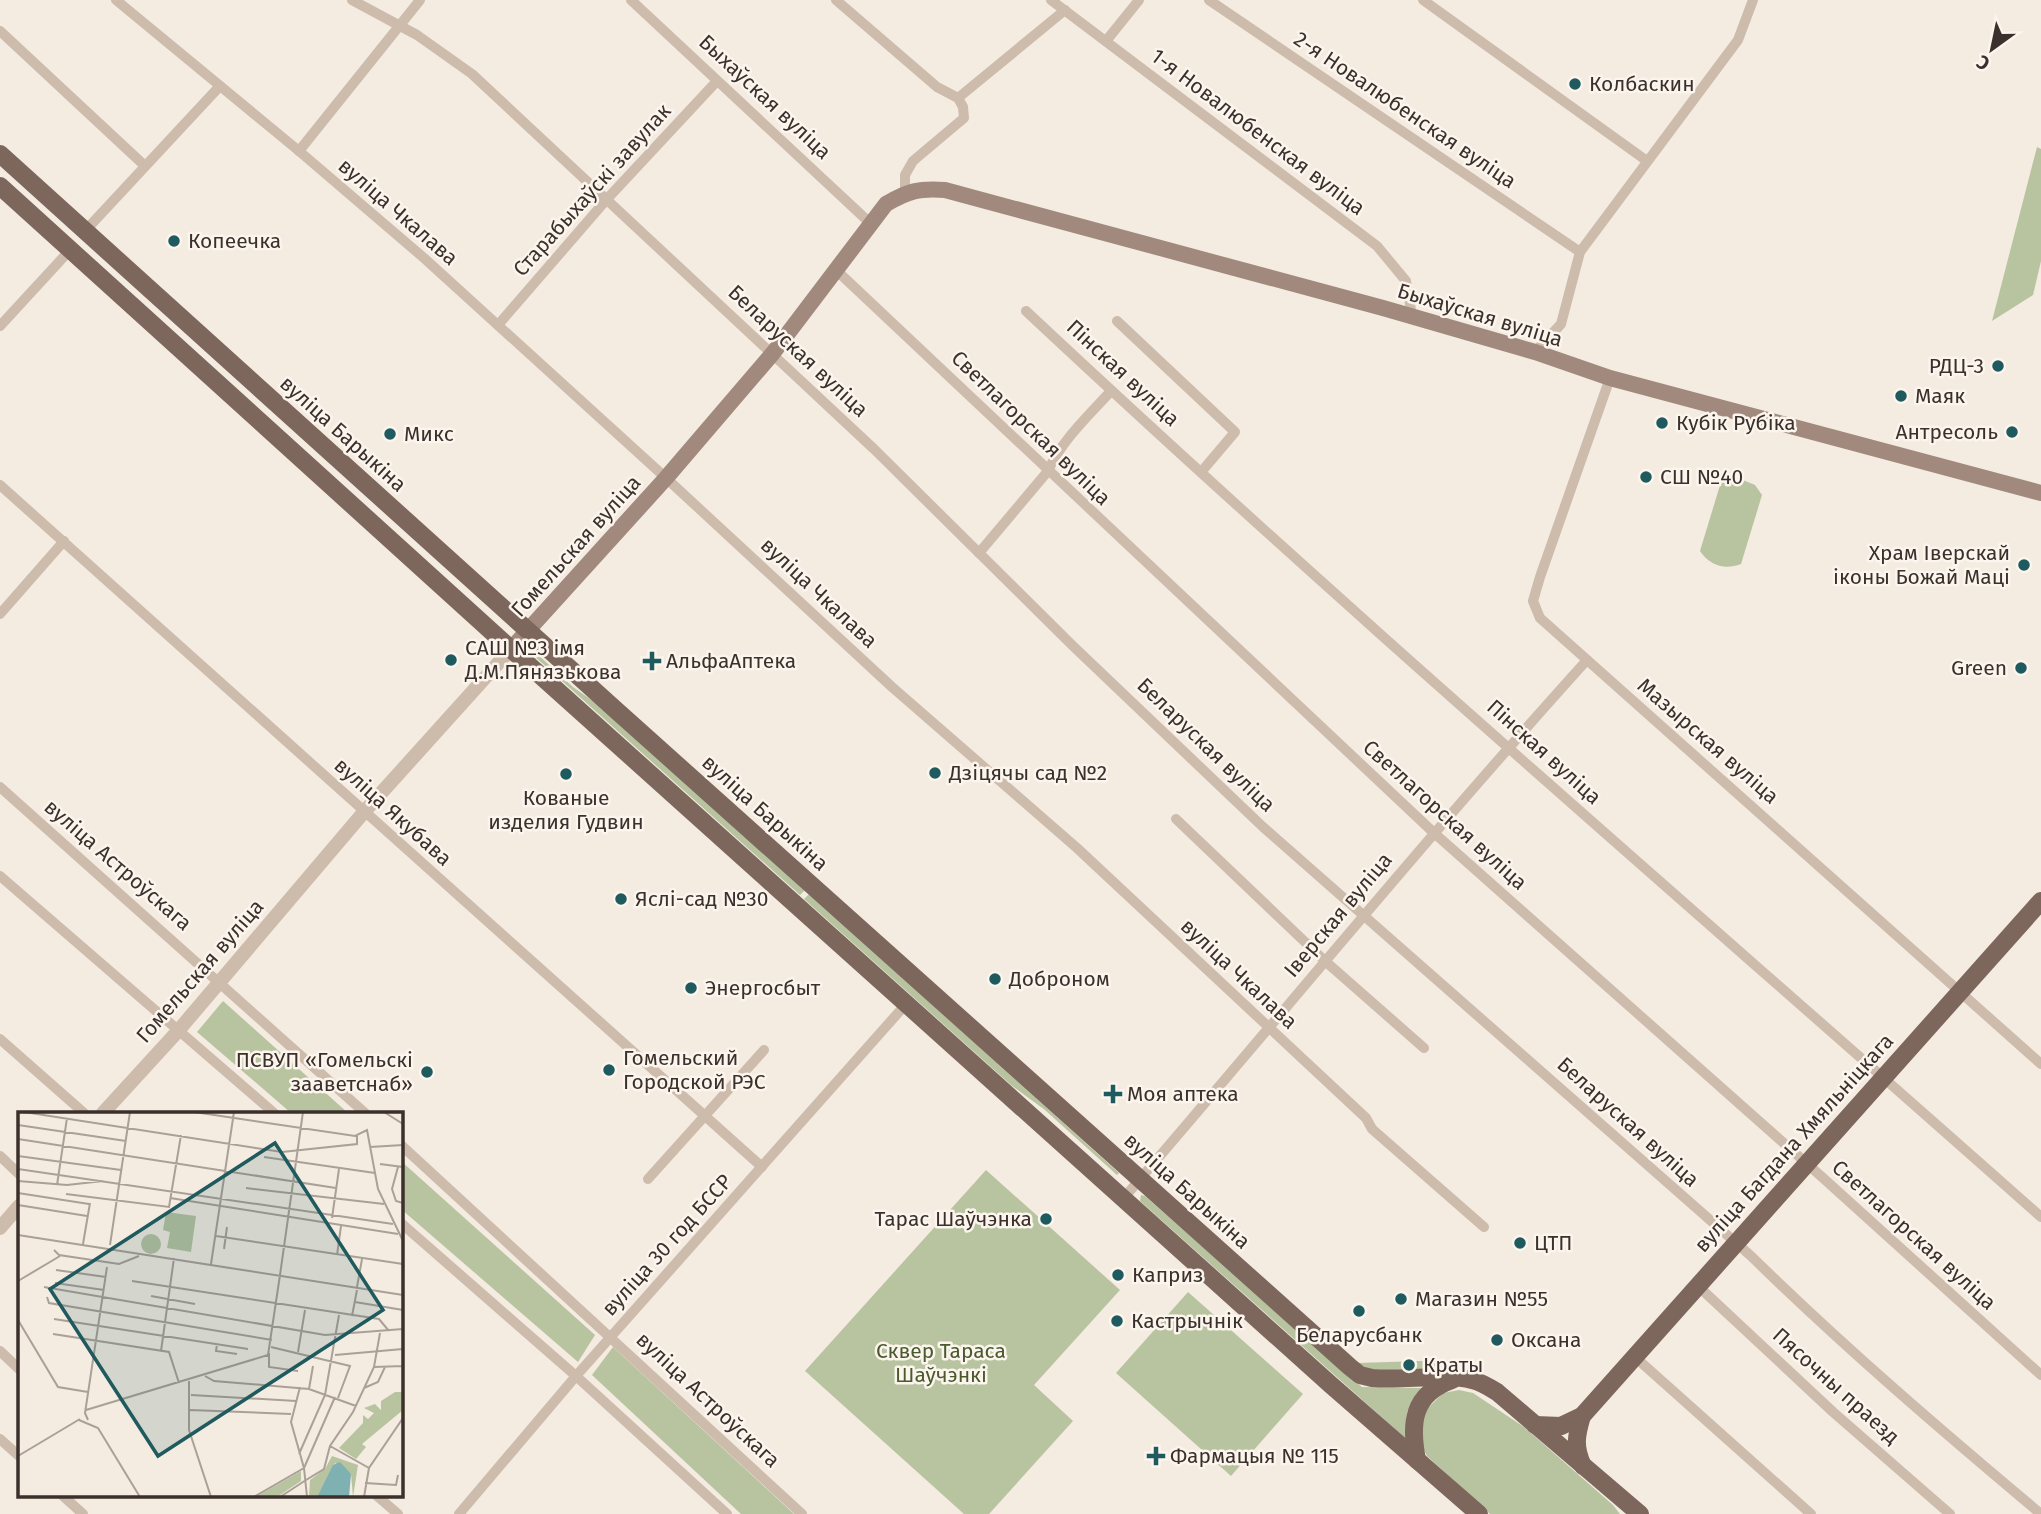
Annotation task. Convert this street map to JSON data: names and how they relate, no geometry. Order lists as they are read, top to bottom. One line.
{"streets":{"main road":["Быхаўская вуліца","вуліца Барыкіна","Гомельская вуліца","вуліца Багдана Хмяльніцкага"],"street":["2-я Новалюбенская вуліца","1-я Новалюбенская вуліца","Старабыхаўскі завулак","вуліца Чкалава","Беларуская вуліца","Пінская вуліца","Светлагорская вуліца","Мазырская вуліца","вуліца Якубава","вуліца Астроўскага","Іверская вуліца","вуліца 30 год БССР","Пясочны праезд"]},"crossings":[["Быхаўская вуліца","1-я Новалюбенская вуліца"],["Быхаўская вуліца","Старабыхаўскі завулак"],["Быхаўская вуліца","Гомельская вуліца"],["Быхаўская вуліца","Мазырская вуліца"],["Старабыхаўскі завулак","вуліца Чкалава"],["Старабыхаўскі завулак","Беларуская вуліца"],["вуліца Чкалава","Гомельская вуліца"],["вуліца Чкалава","Іверская вуліца"],["Беларуская вуліца","Гомельская вуліца"],["Беларуская вуліца","Іверская вуліца"],["Беларуская вуліца","вуліца Багдана Хмяльніцкага"],["Пінская вуліца","Іверская вуліца"],["Пінская вуліца","вуліца Багдана Хмяльніцкага"],["Светлагорская вуліца","Гомельская вуліца"],["Светлагорская вуліца","Іверская вуліца"],["Светлагорская вуліца","вуліца Багдана Хмяльніцкага"],["вуліца Барыкіна","Гомельская вуліца"],["вуліца Барыкіна","Іверская вуліца"],["Гомельская вуліца","вуліца Якубава"],["Гомельская вуліца","вуліца Астроўскага"],["Мазырская вуліца","Іверская вуліца"],["Мазырская вуліца","вуліца Багдана Хмяльніцкага"],["вуліца Якубава","вуліца 30 год БССР"],["вуліца Астроўскага","вуліца 30 год БССР"],["вуліца Багдана Хмяльніцкага","Пясочны праезд"]],"parks":["Сквер Тараса Шаўчэнкі"],"places":{"other":["Колбаскин","Копеечка","РДЦ-3","Маяк","Кубік Рубіка","Антресоль","Микс","СШ №40","Храм Іверскай іконы Божай Маці","САШ №3 імя Д.М.Пянязькова","Green","Дзіцячы сад №2","Кованые изделия Гудвин","Яслі-сад №30","Доброном","Энергосбыт","Гомельский Городской РЭС","ПСВУП «Гомельскі зааветснаб»","Тарас Шаўчэнка","ЦТП","Каприз","Магазин №55","Беларусбанк","Кастрычнік","Оксана","Краты"],"health":["АльфаАптека","Моя аптека","Фармацыя № 115"]},"north":"bottom left"}
